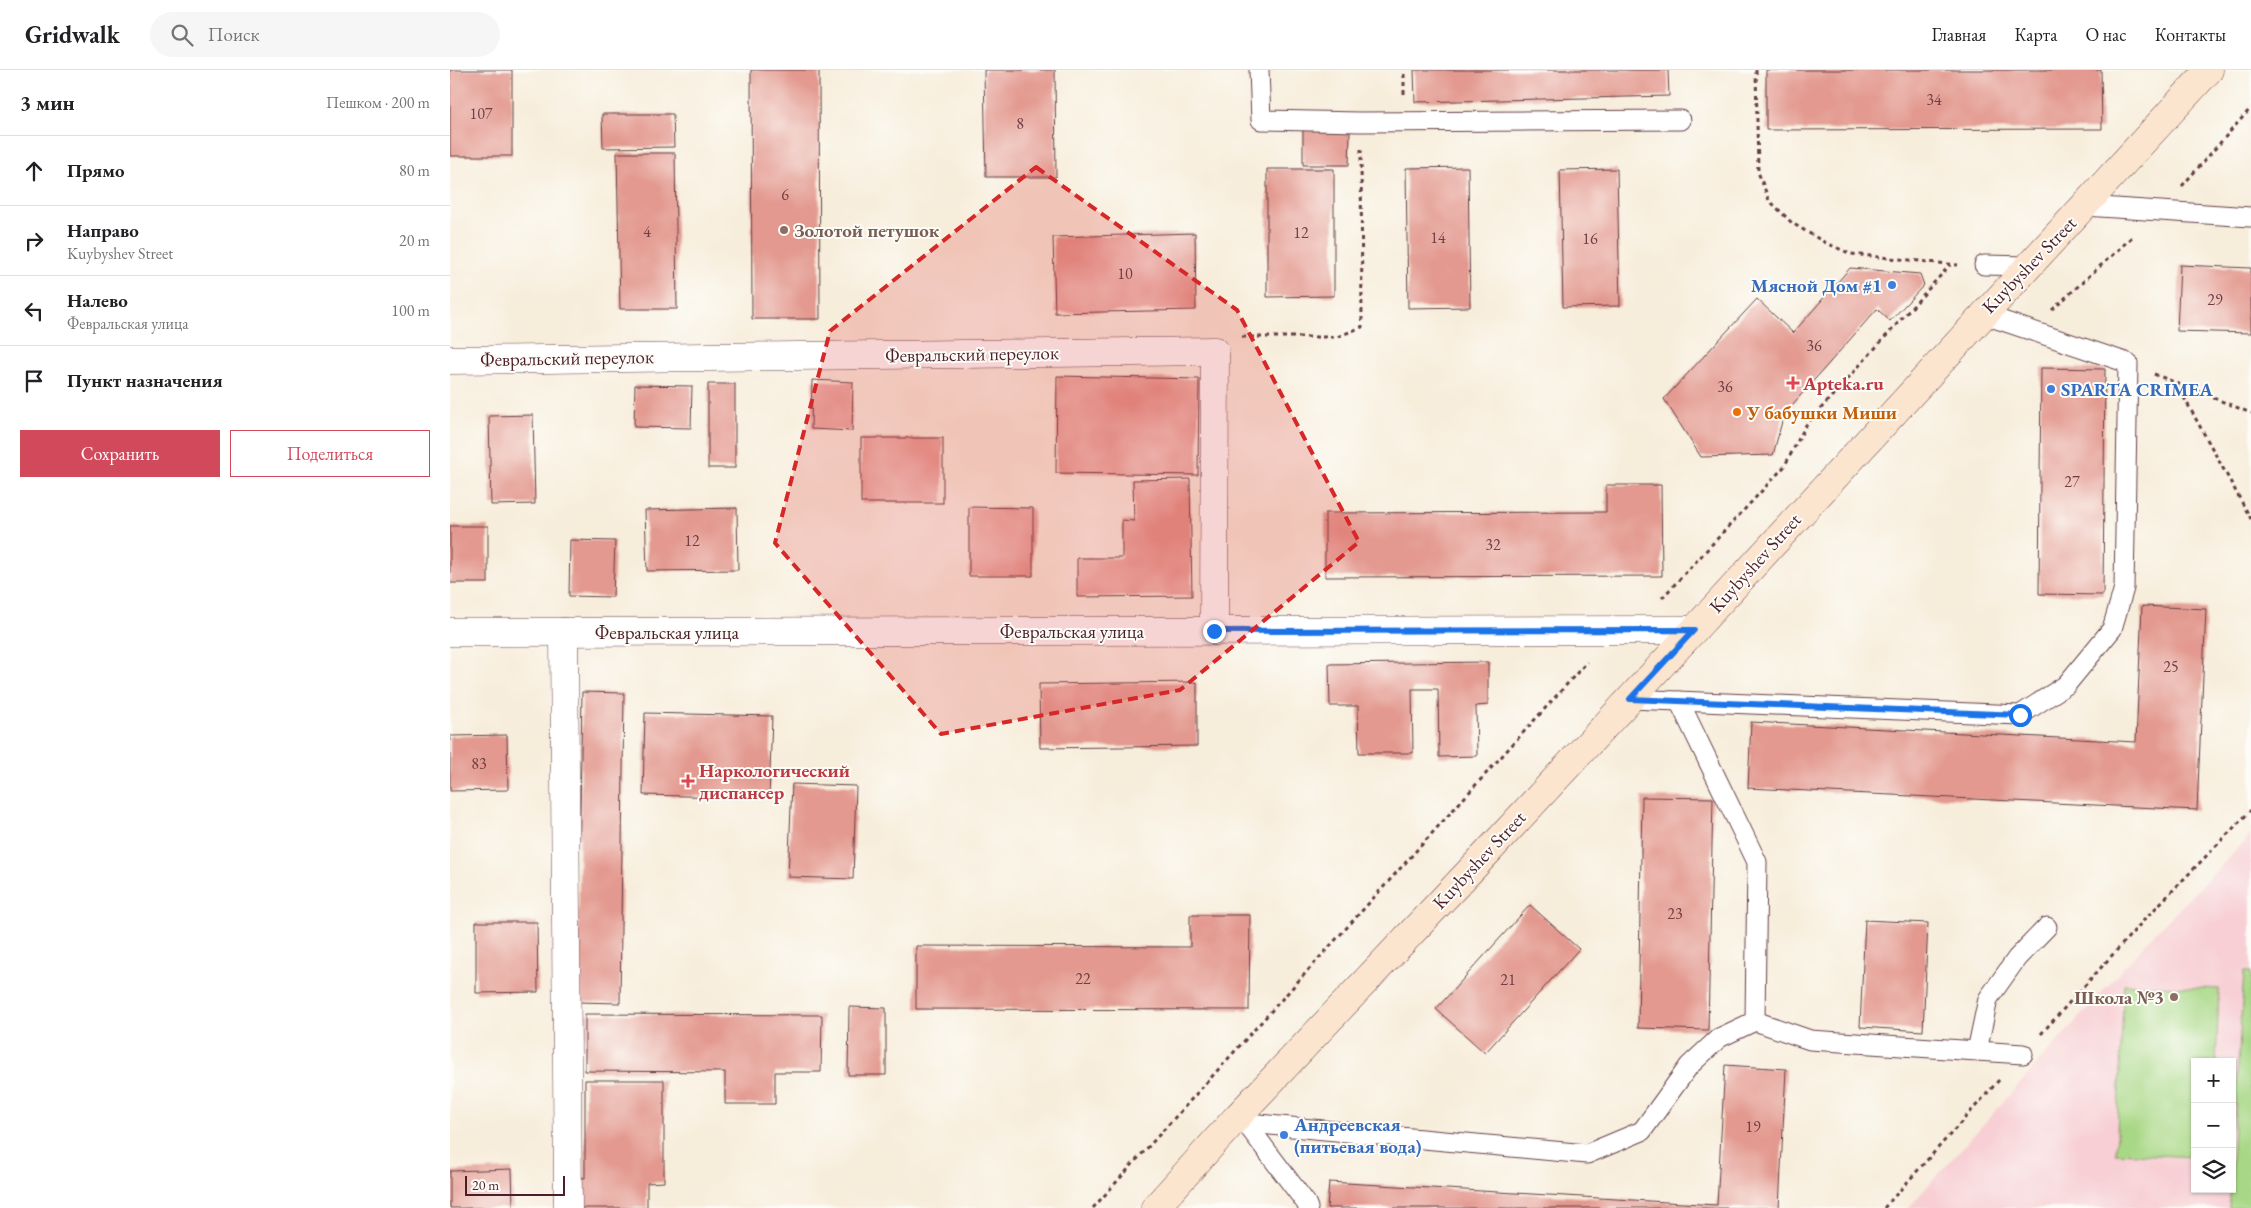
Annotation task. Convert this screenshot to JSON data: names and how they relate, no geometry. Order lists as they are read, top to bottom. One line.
{"streets":{"main road":["Kuybyshev Street"],"street":["Февральский переулок","Февральская улица"]},"crossings":[["Kuybyshev Street","Февральская улица"]],"places":{"other":["Золотой петушок","Мясной Дом #1","SPARTA CRIMEA","У бабушки Миши","Школа №3","Андреевская (питьевая вода)"],"health":["Apteka.ru","Наркологический диспансер"]},"house_numbers":["34","107","8","6","4","12","14","16","10","29","36","36","27","12","32","25","83","23","22","21","19"],"scale_bar":"20 m","page":{"header":"Gridwalk","search":"Поиск","nav":["Главная","Карта","О нас","Контакты"],"heading":["3 мин","Пешком · 200 m"],"list":[["Прямо","80 m"],["Направо","Kuybyshev Street","20 m"],["Налево","Февральская улица","100 m"],"Пункт назначения"],"buttons":["Сохранить","Поделиться"],"map_buttons":["+","−"],"scale":"20 m"}}
